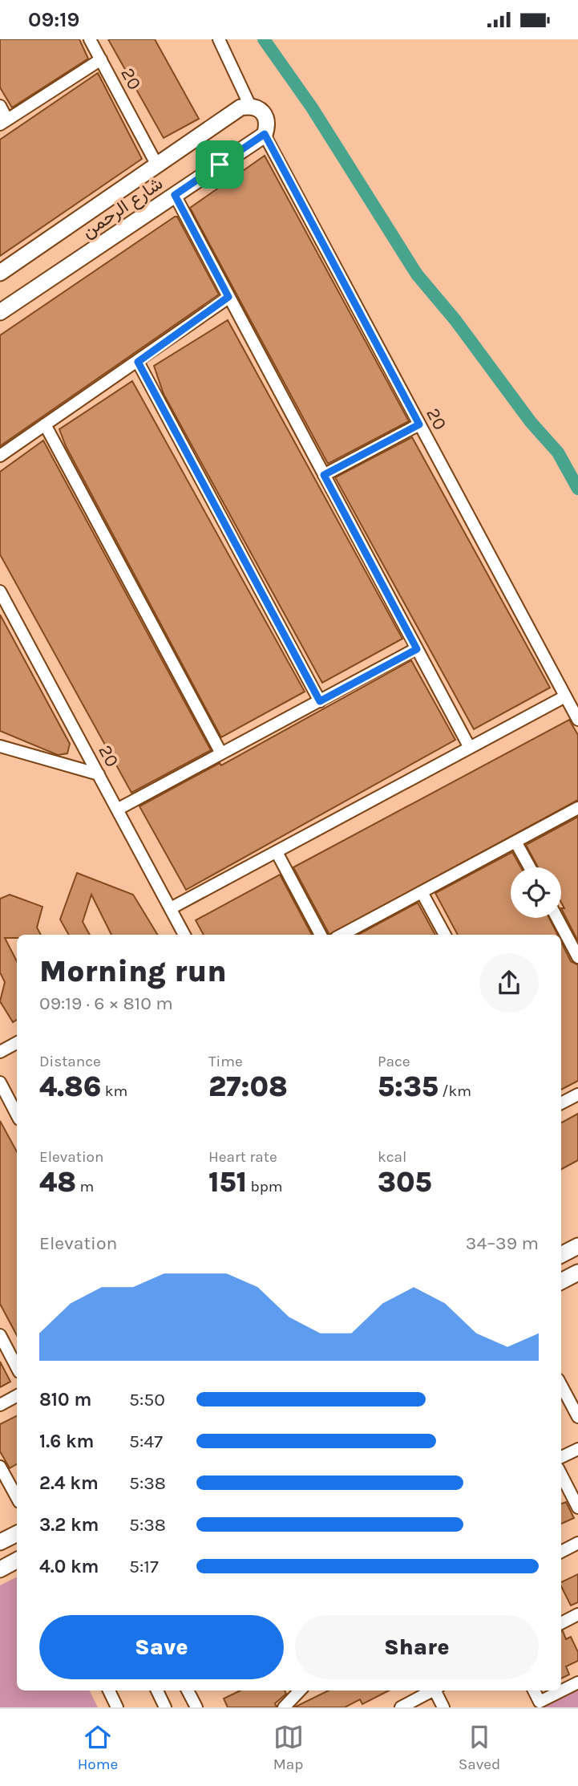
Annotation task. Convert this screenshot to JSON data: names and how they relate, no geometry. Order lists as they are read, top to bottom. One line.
{"streets":{"street":["20","شارع الرحمن"]},"crossings":[["20","شارع الرحمن"]],"page":{"status":"09:19","heading":["Morning run","09:19 · 6 × 810 m"],"stats":[["Distance","4.86 km"],["Time","27:08"],["Pace","5:35 /km"],["Elevation","48 m"],["Heart rate","151 bpm"],["kcal","305"]],"chart":["Elevation","34–39 m"],"list":[{"name":"810 m","note":"5:50"},{"name":"1.6 km","note":"5:47"},{"name":"2.4 km","note":"5:38"},{"name":"3.2 km","note":"5:38"},{"name":"4.0 km","note":"5:17"}],"buttons":["Save","Share"],"tabs":["Home","Map","Saved"]}}
